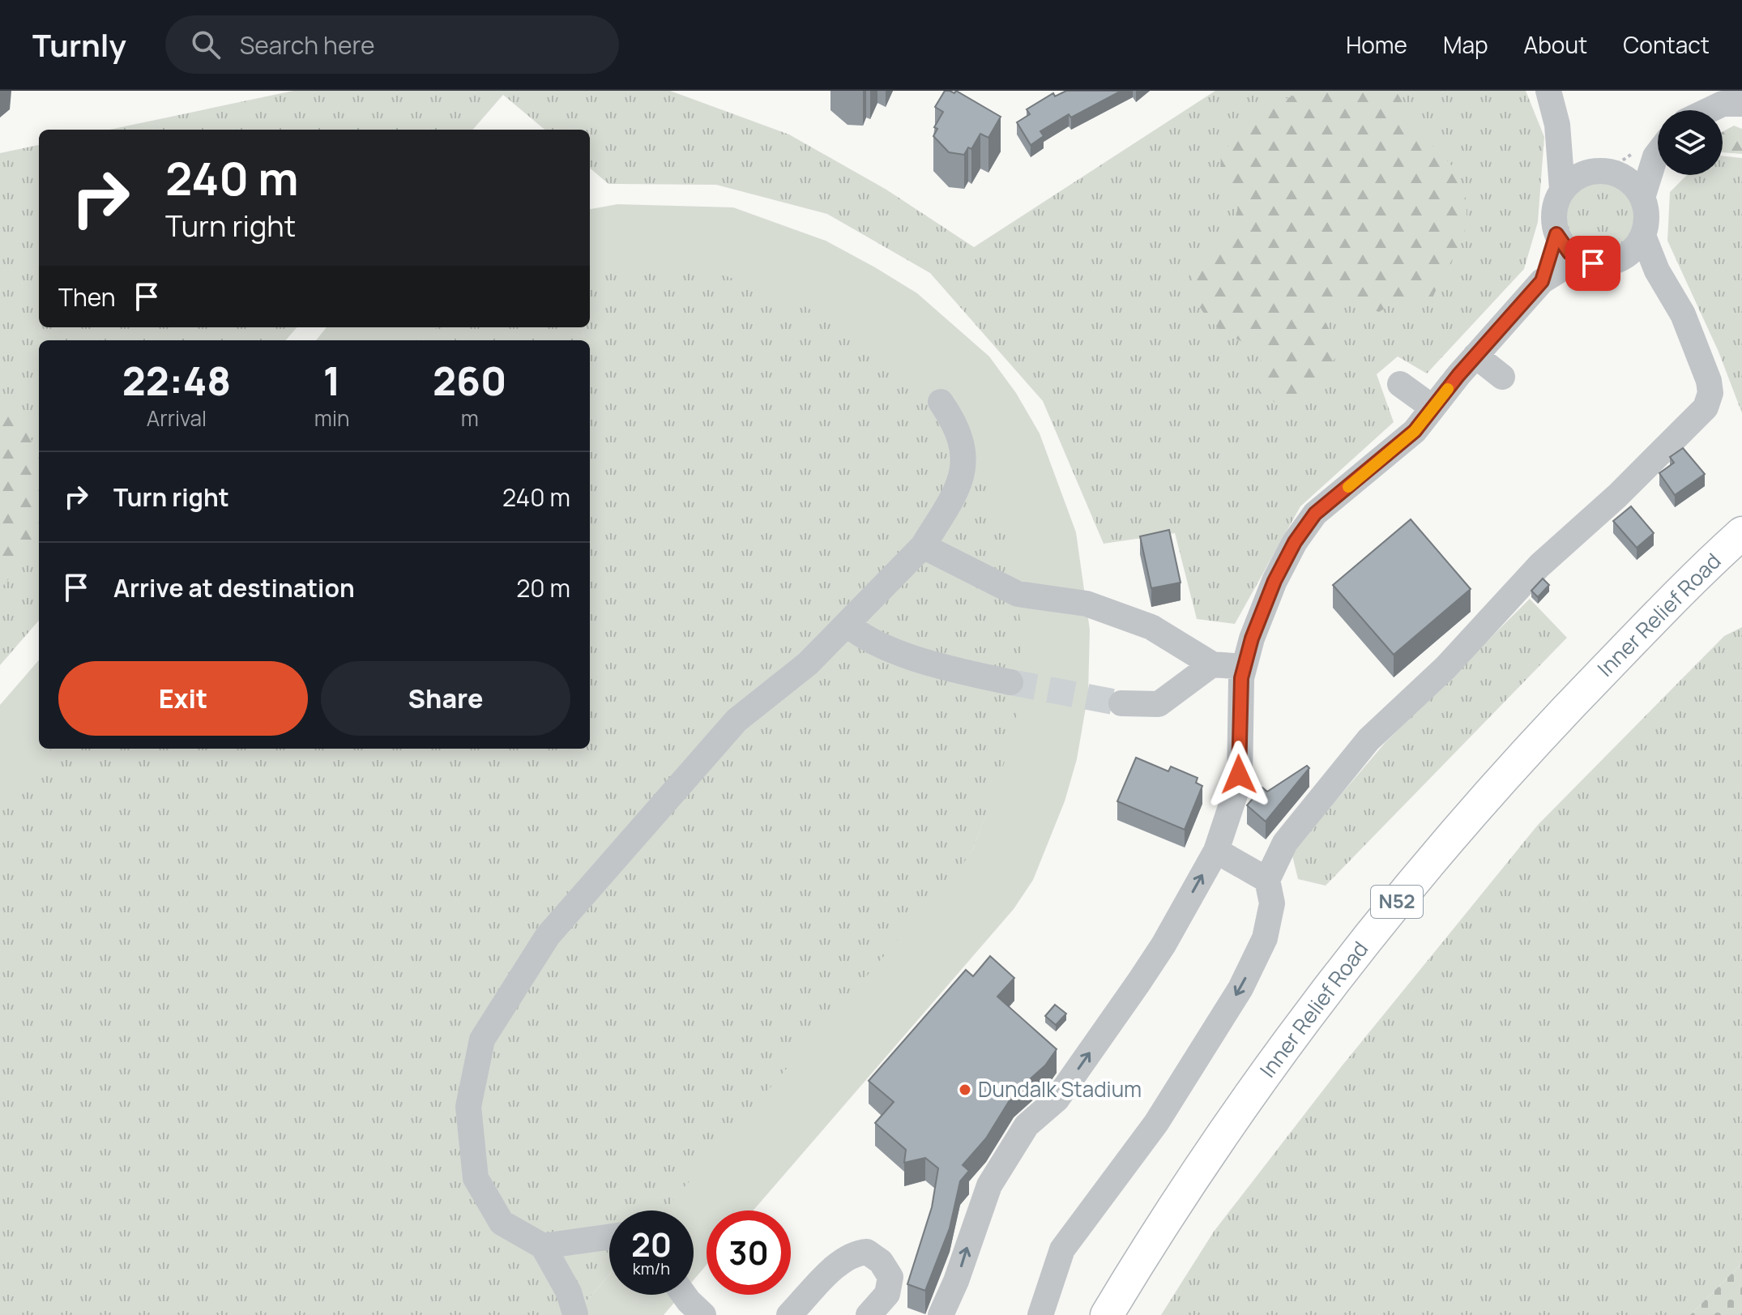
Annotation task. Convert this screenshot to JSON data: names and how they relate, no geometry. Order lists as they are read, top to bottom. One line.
{"streets":{"main road":["Inner Relief Road","N52"]},"places":["Dundalk Stadium"],"page":{"header":"Turnly","search":"Search here","nav":["Home","Map","About","Contact"],"turn":["240 m","Turn right"],"then":"Then","eta":["22:48","Arrival","1","min","260","m"],"list":[{"name":"Turn right","value":"240 m"},{"name":"Arrive at destination","value":"20 m"}],"buttons":["Exit","Share"],"speed":"20 km/h","limit":"30"}}
